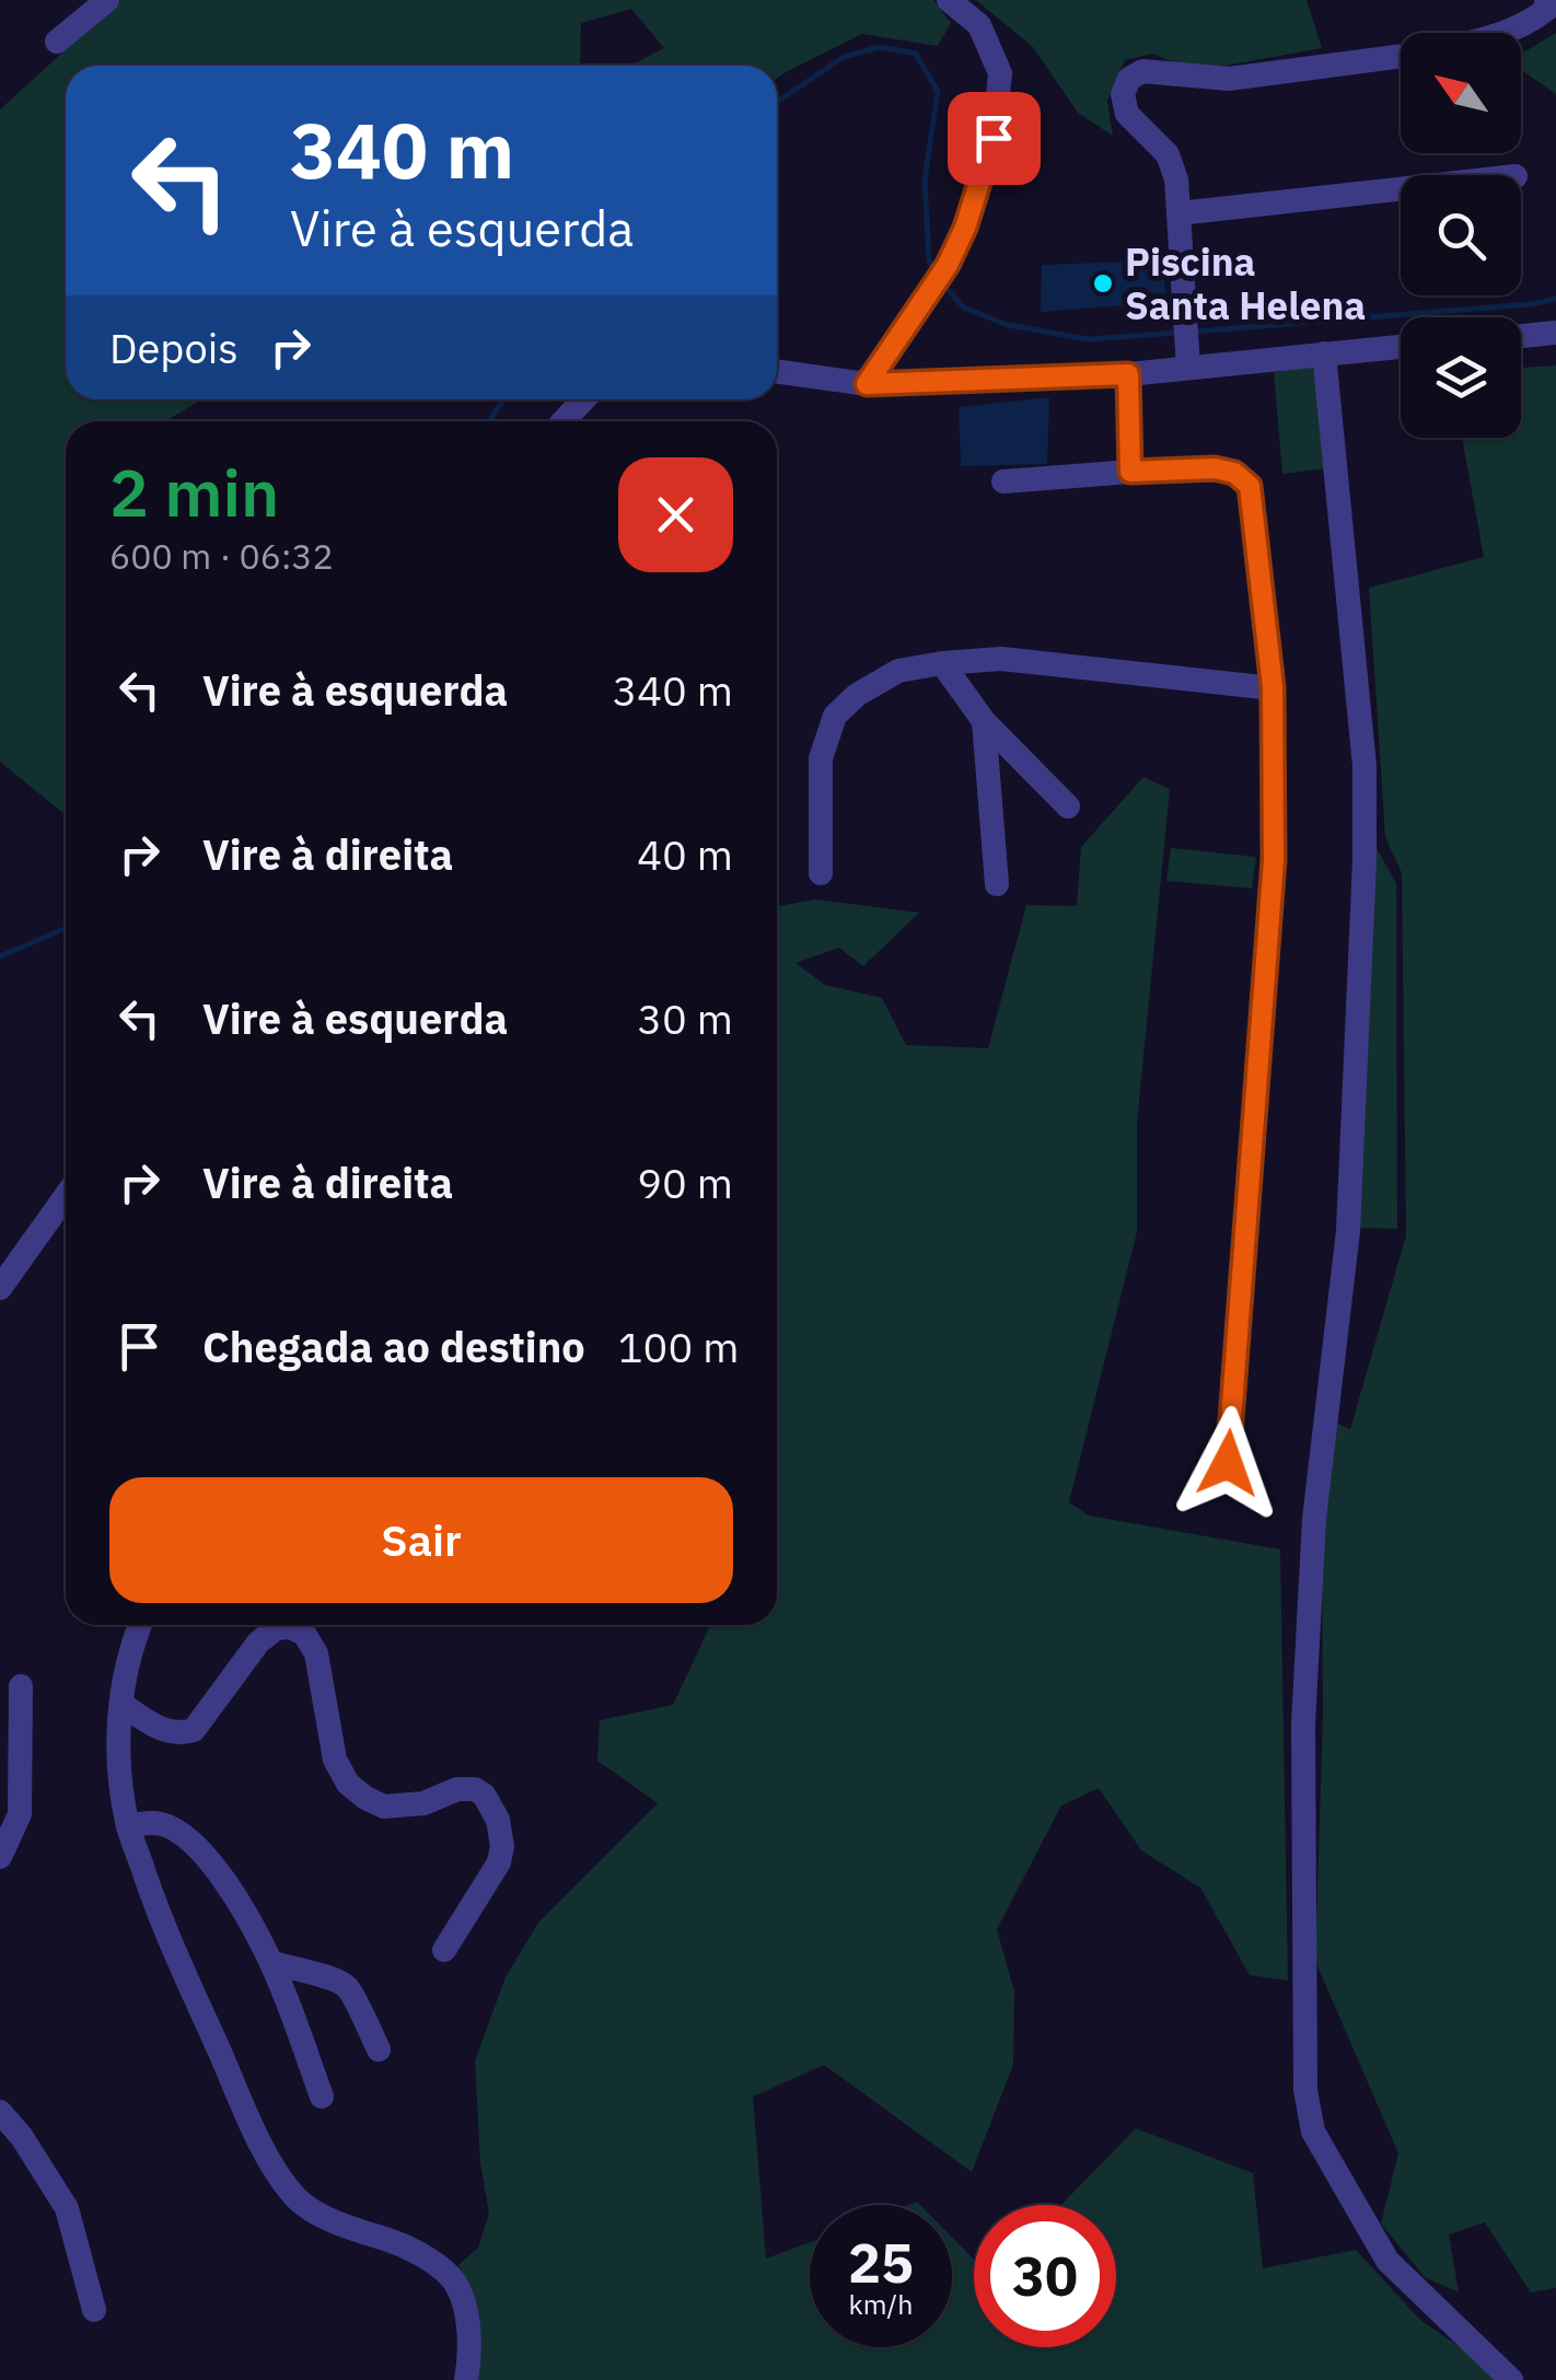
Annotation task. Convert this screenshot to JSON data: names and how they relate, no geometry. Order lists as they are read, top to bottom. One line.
{"places":["Piscina Santa Helena"],"north":"top left","page":{"turn":["340 m","Vire à esquerda"],"then":"Depois","heading":["2 min","600 m · 06:32"],"list":[{"name":"Vire à esquerda","value":"340 m"},{"name":"Vire à direita","value":"40 m"},{"name":"Vire à esquerda","value":"30 m"},{"name":"Vire à direita","value":"90 m"},{"name":"Chegada ao destino","value":"100 m"}],"buttons":"Sair","speed":"25 km/h","limit":"30"}}
